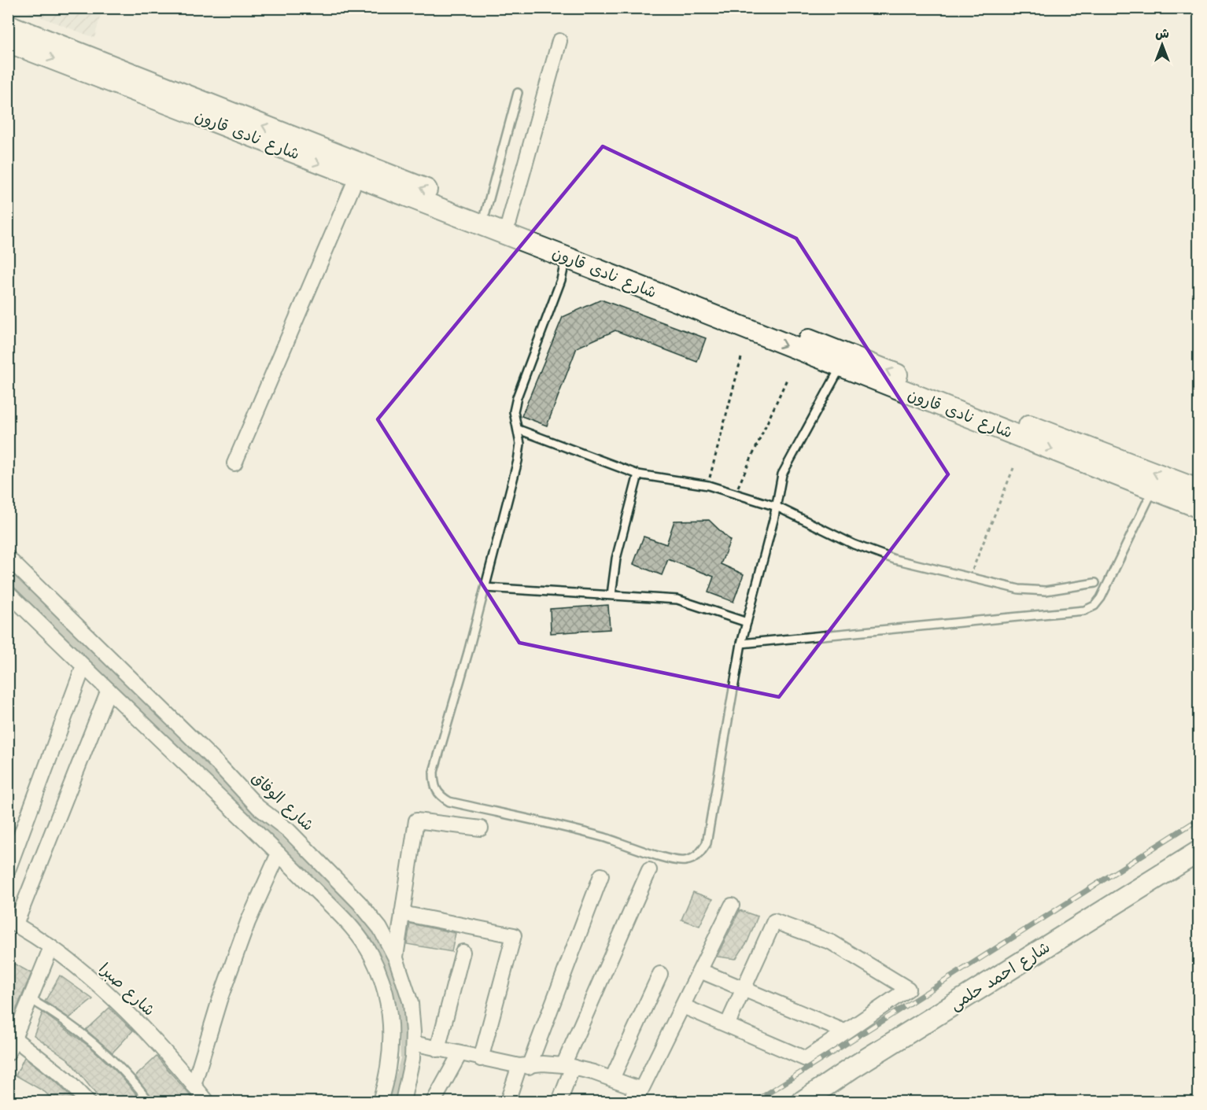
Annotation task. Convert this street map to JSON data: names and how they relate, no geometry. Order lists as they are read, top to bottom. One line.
{"streets":{"main road":["شارع نادى قارون","شارع احمد حلمى"],"street":["شارع الوفاق","شارع صبرا"]},"north":"top"}
